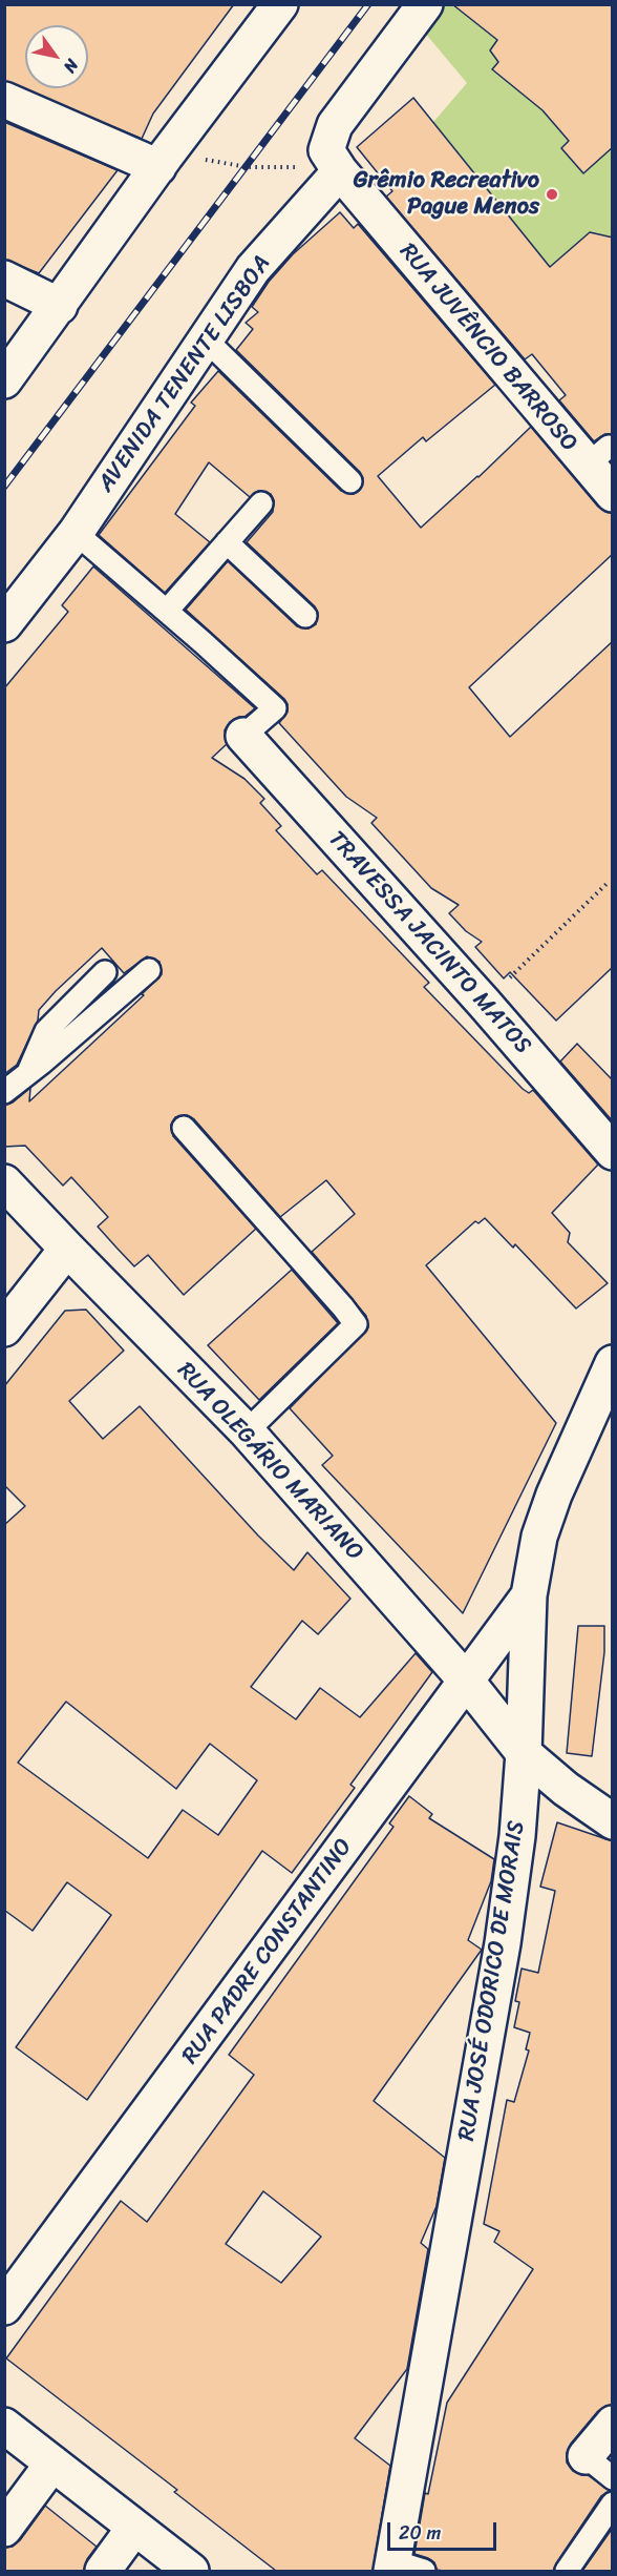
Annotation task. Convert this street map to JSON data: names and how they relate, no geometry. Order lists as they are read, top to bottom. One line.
{"streets":{"street":["RUA JUVÊNCIO BARROSO","AVENIDA TENENTE LISBOA","TRAVESSA JACINTO MATOS","RUA OLEGÁRIO MARIANO","RUA PADRE CONSTANTINO","RUA JOSÉ ODORICO DE MORAIS"]},"crossings":[["RUA JUVÊNCIO BARROSO","AVENIDA TENENTE LISBOA"],["RUA OLEGÁRIO MARIANO","RUA PADRE CONSTANTINO"],["RUA OLEGÁRIO MARIANO","RUA JOSÉ ODORICO DE MORAIS"],["RUA PADRE CONSTANTINO","RUA JOSÉ ODORICO DE MORAIS"]],"places":["Grêmio Recreativo Pague Menos"],"scale_bar":"20 m","north":"bottom right"}
